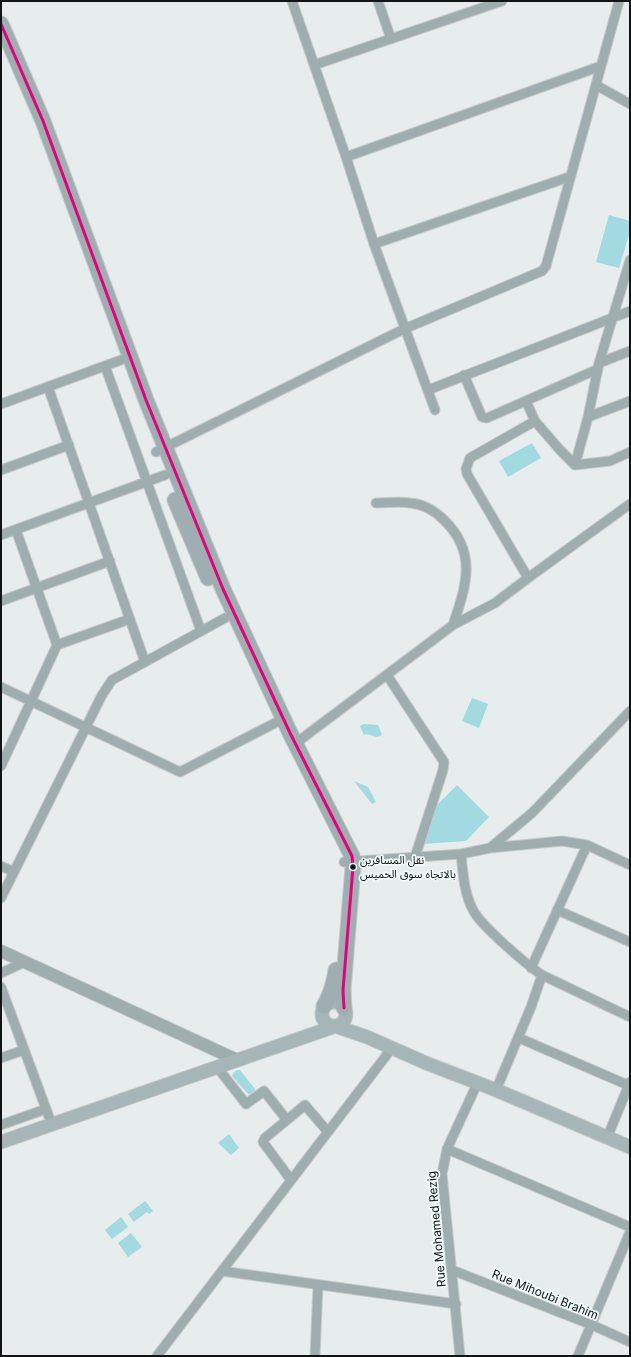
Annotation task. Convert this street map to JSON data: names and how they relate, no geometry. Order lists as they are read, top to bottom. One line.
{"streets":{"street":["Rue Mohamed Rezig","Rue Mihoubi Brahim"]},"crossings":[["Rue Mohamed Rezig","Rue Mihoubi Brahim"]],"places":["نقل المسافرين بالاتجاه سوق الخميس"]}
